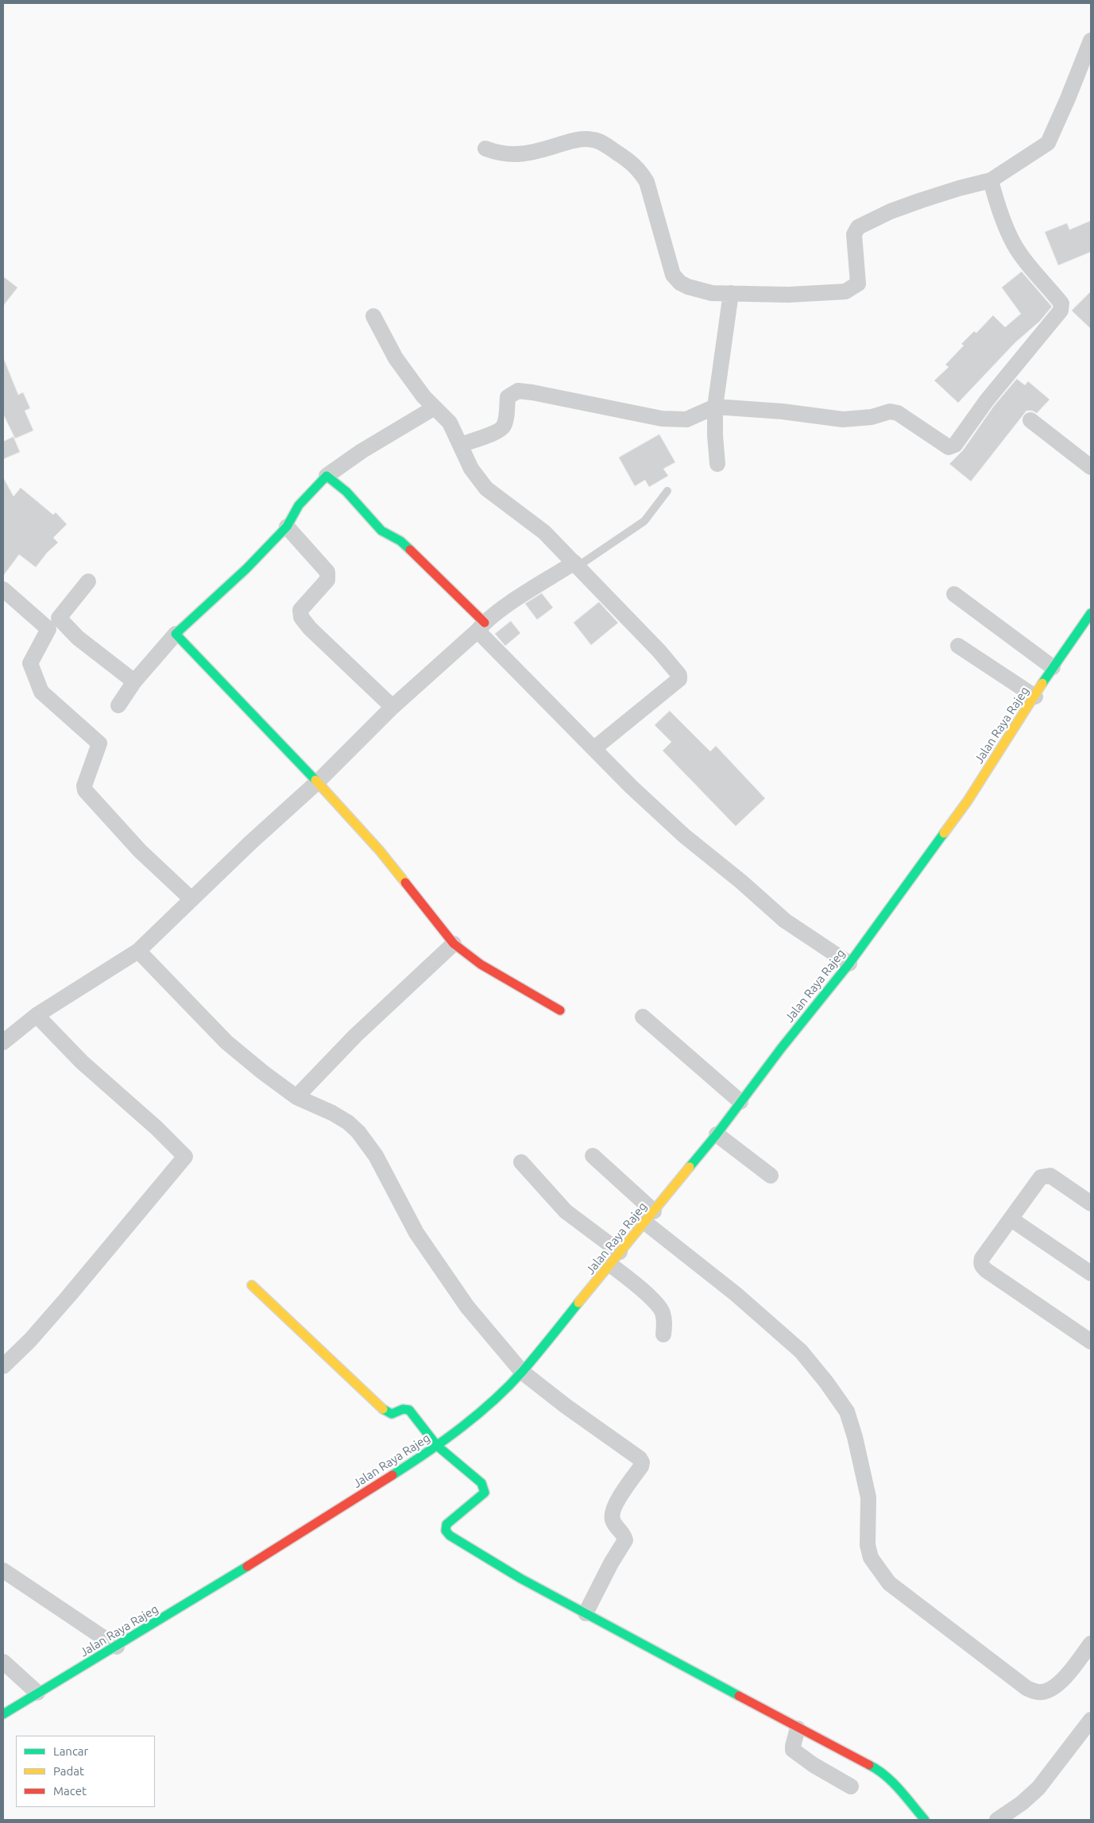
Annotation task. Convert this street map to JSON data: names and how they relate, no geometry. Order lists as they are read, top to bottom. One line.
{"streets":{"street":["Jalan Raya Rajeg"]},"legend":["Lancar","Padat","Macet"]}
